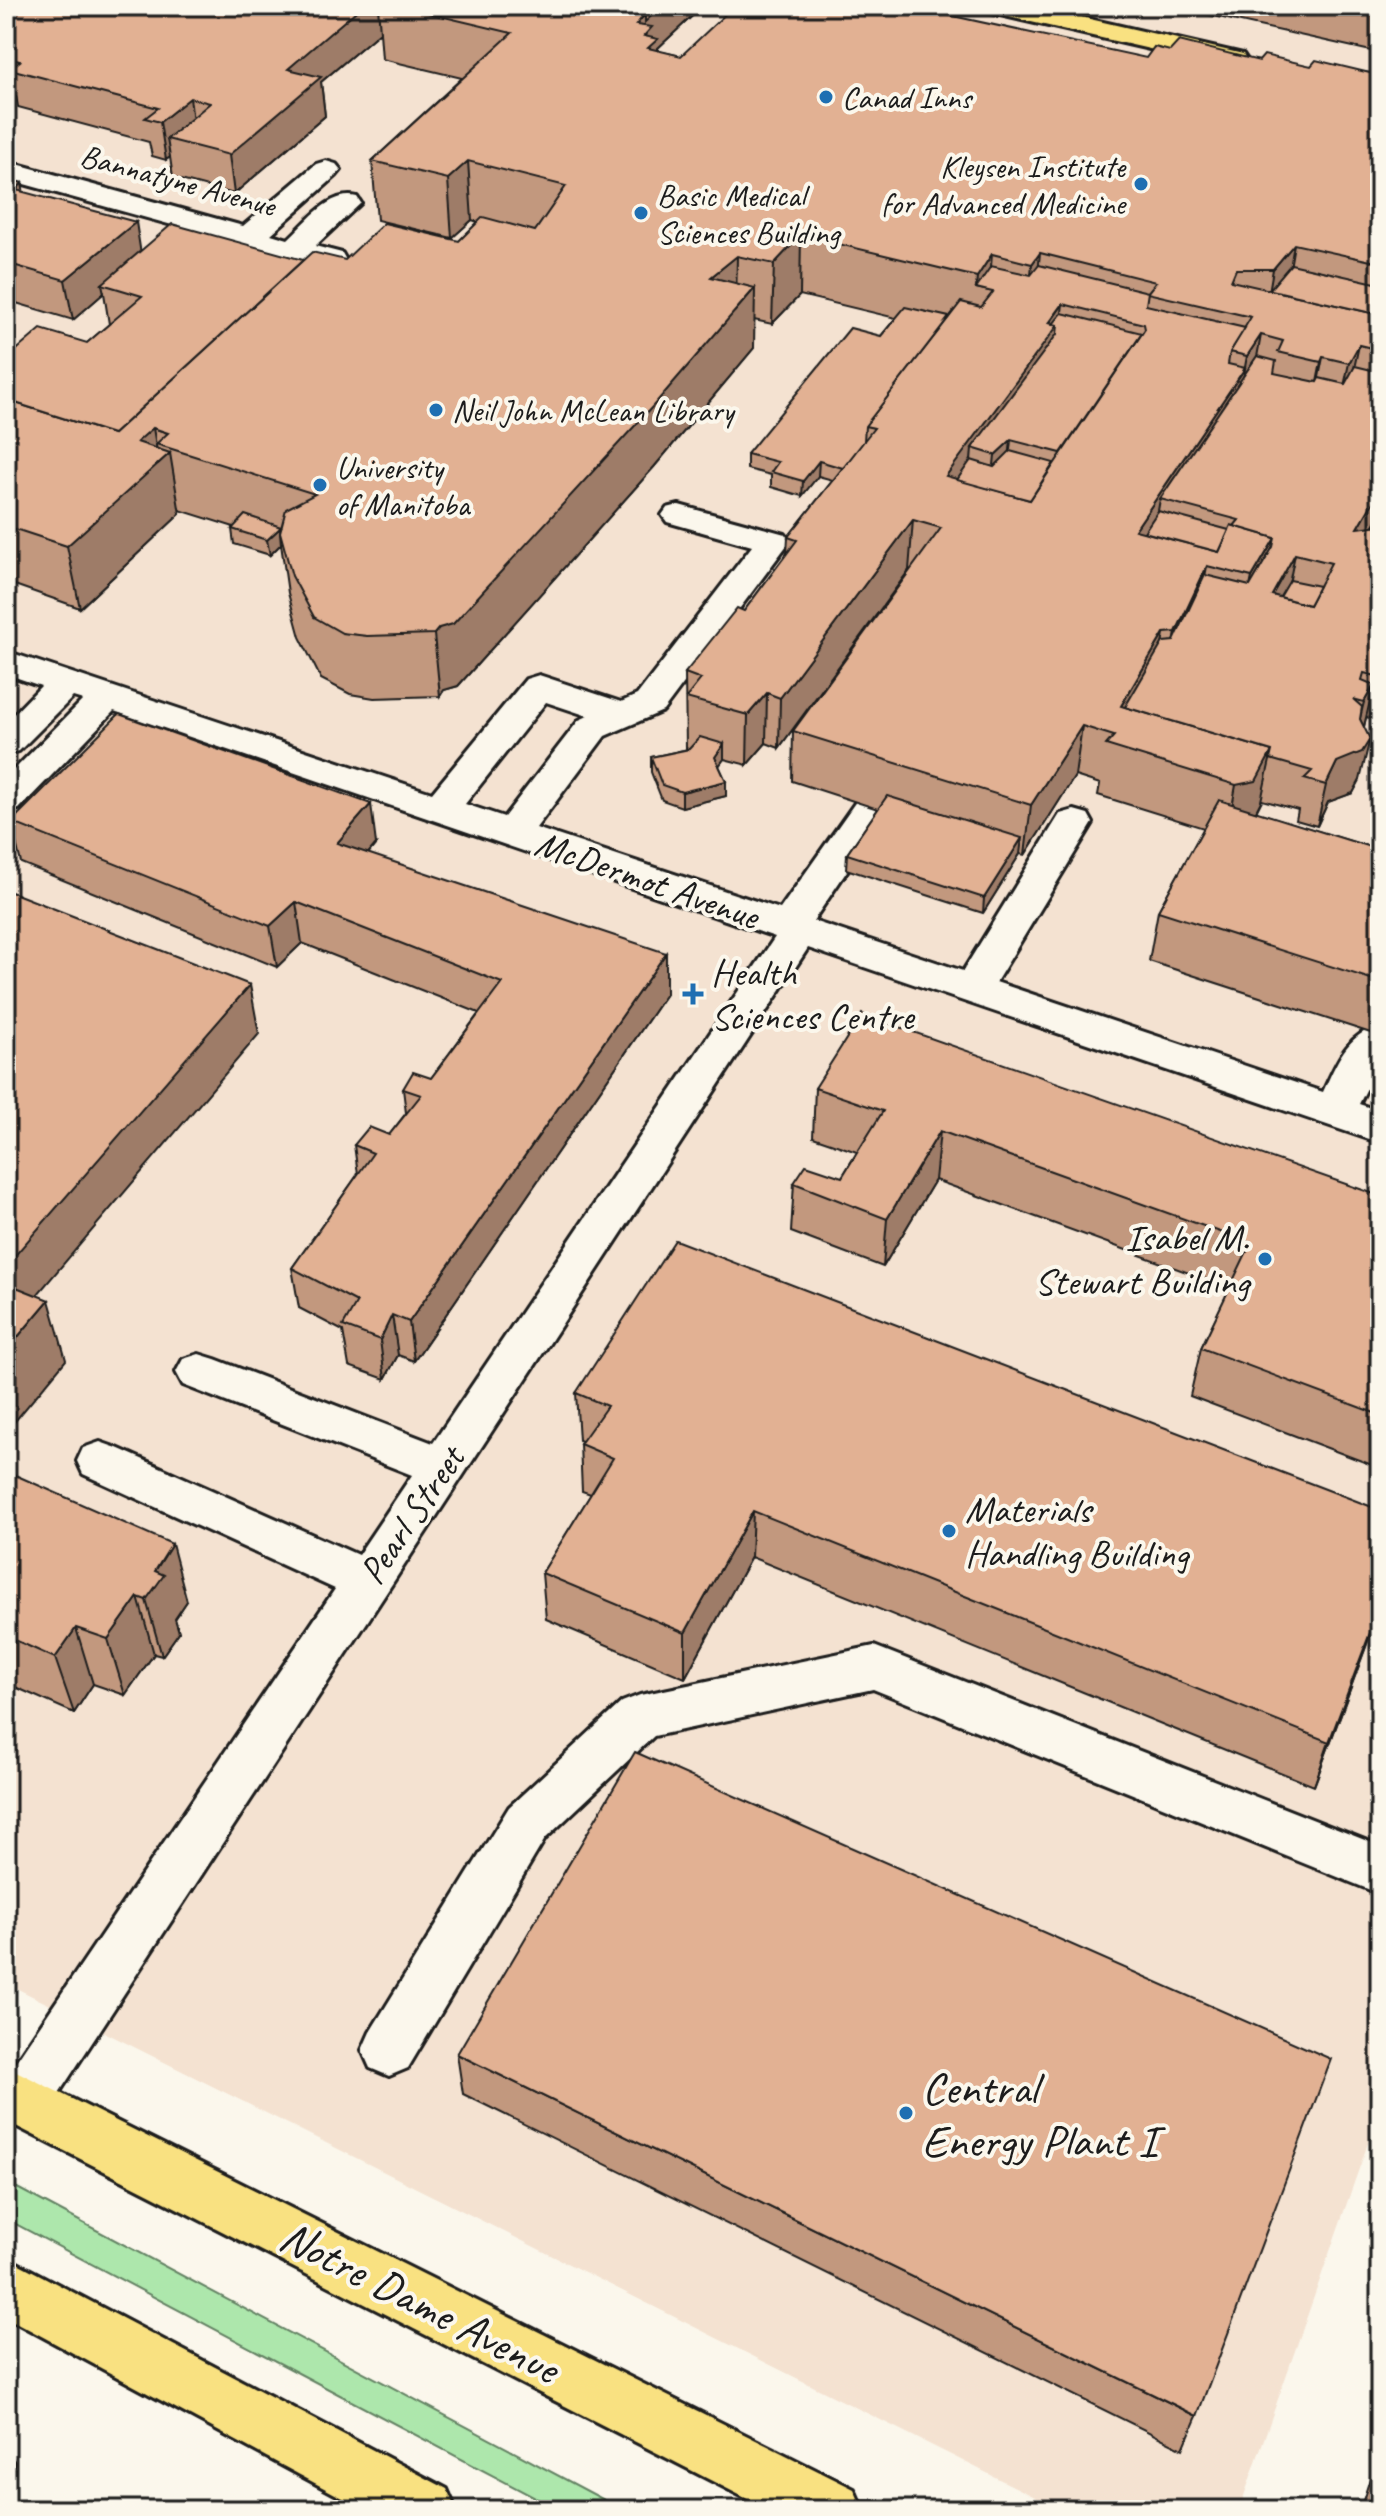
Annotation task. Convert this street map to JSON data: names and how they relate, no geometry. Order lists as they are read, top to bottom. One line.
{"streets":{"main road":["Notre Dame Avenue"],"street":["Bannatyne Avenue","McDermot Avenue","Pearl Street"]},"crossings":[["McDermot Avenue","Pearl Street"],["Pearl Street","Notre Dame Avenue"]],"places":{"other":["Canad Inns","Kleysen Institute for Advanced Medicine","Basic Medical Sciences Building","Neil John McLean Library","University of Manitoba","Isabel M. Stewart Building","Materials Handling Building","Central Energy Plant I"],"health":["Health Sciences Centre"]}}
